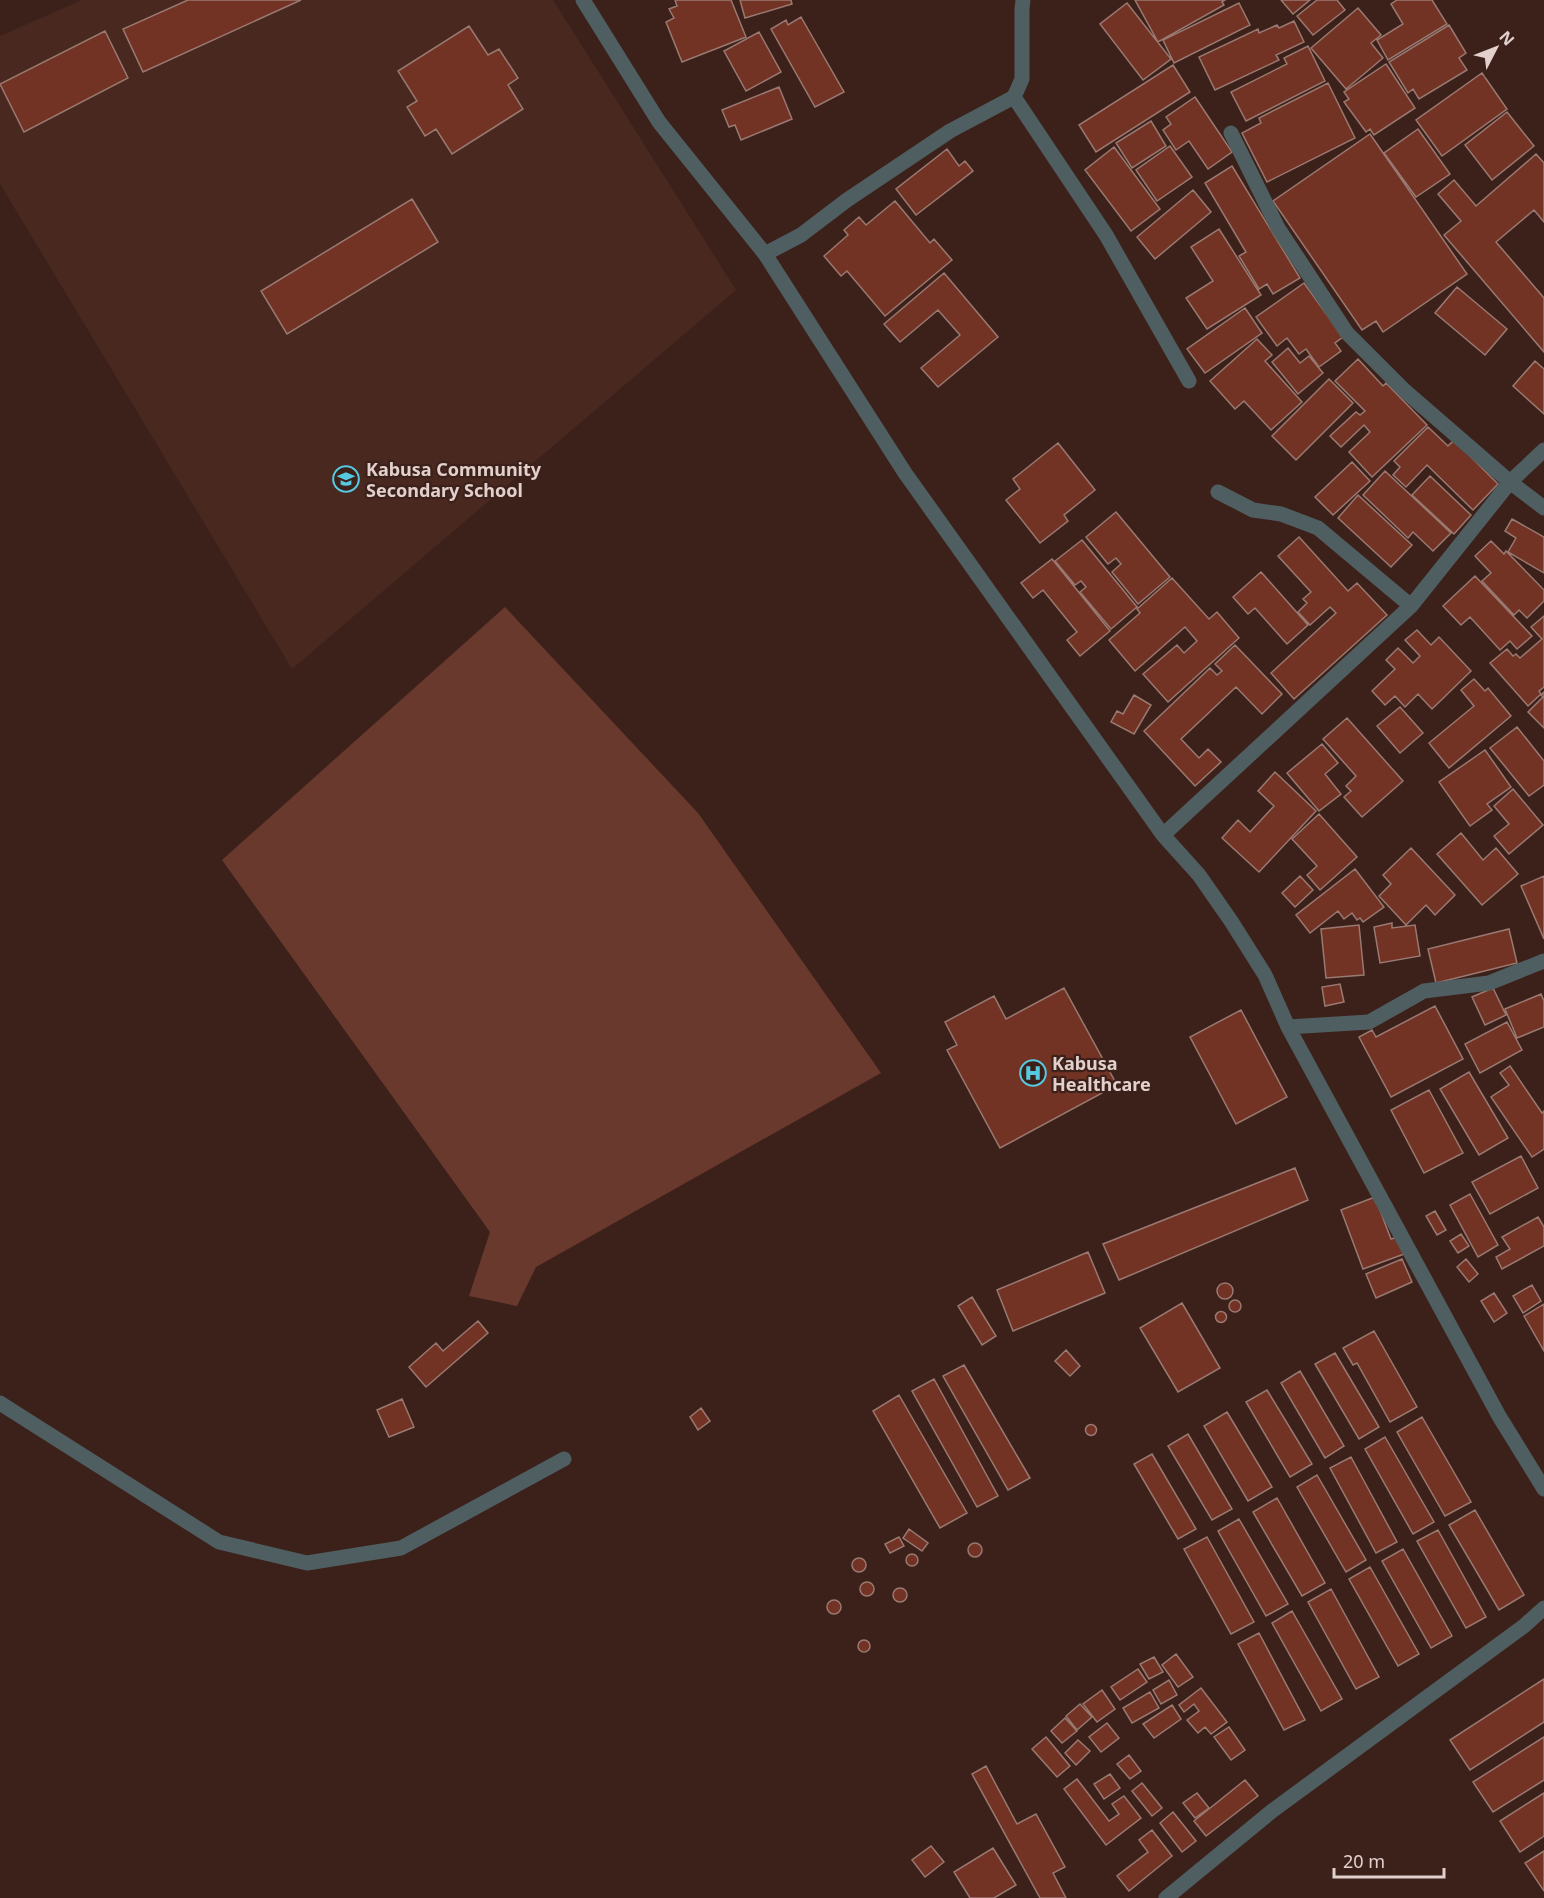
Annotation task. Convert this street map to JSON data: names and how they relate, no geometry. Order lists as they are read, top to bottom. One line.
{"places":{"school or university":["Kabusa Community Secondary School"],"hospital":["Kabusa Healthcare"]},"scale_bar":"20 m","north":"top right"}
